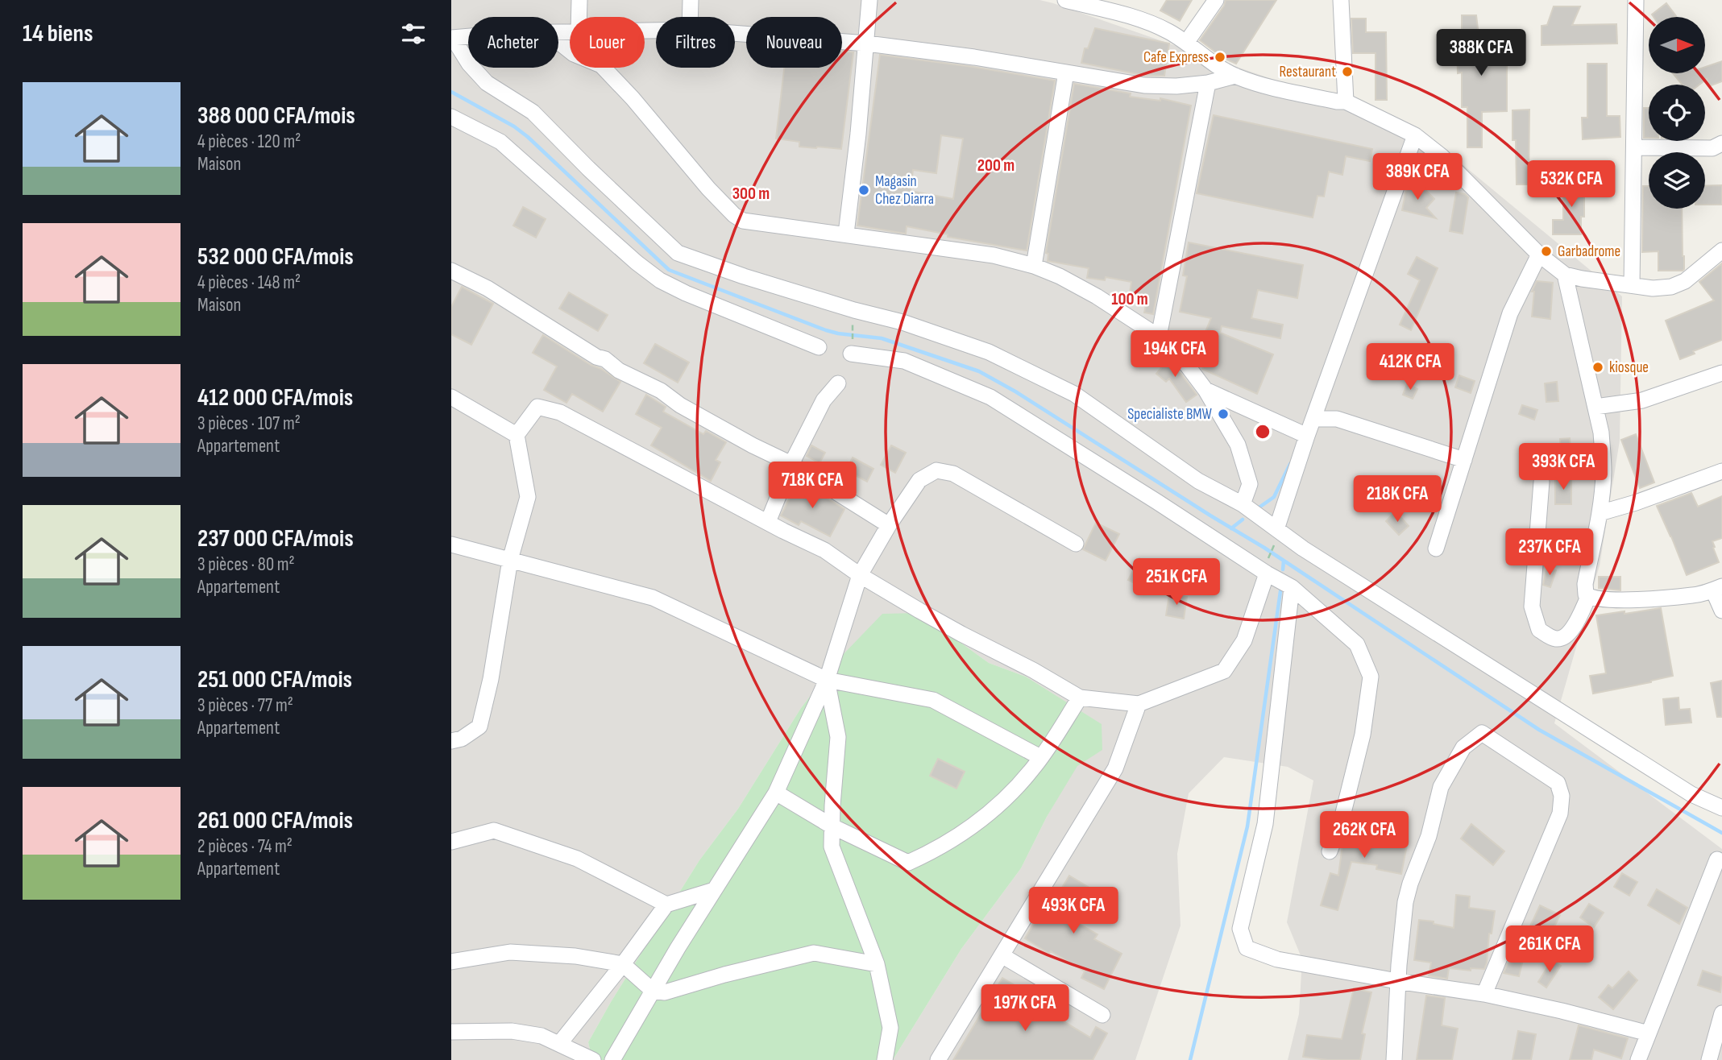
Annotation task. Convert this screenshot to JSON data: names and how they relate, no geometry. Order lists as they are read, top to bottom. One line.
{"places":["Cafe Express","Restaurant","Magasin Chez Diarra","Garbadrome","kiosque","Specialiste BMW"],"north":"right","page":{"heading":"14 biens","chip":["Acheter","Louer","Filtres","Nouveau"],"price":["388K CFA","389K CFA","532K CFA","194K CFA","412K CFA","393K CFA","718K CFA","218K CFA","237K CFA","251K CFA","262K CFA","493K CFA","261K CFA","197K CFA"],"list":[{"name":"388 000 CFA/mois","note":"4 pièces · 120 m² · Maison"},{"name":"532 000 CFA/mois","note":"4 pièces · 148 m² · Maison"},{"name":"412 000 CFA/mois","note":"3 pièces · 107 m² · Appartement"},{"name":"237 000 CFA/mois","note":"3 pièces · 80 m² · Appartement"},{"name":"251 000 CFA/mois","note":"3 pièces · 77 m² · Appartement"},{"name":"261 000 CFA/mois","note":"2 pièces · 74 m² · Appartement"}]},"rings":["200 m","300 m","100 m"]}
